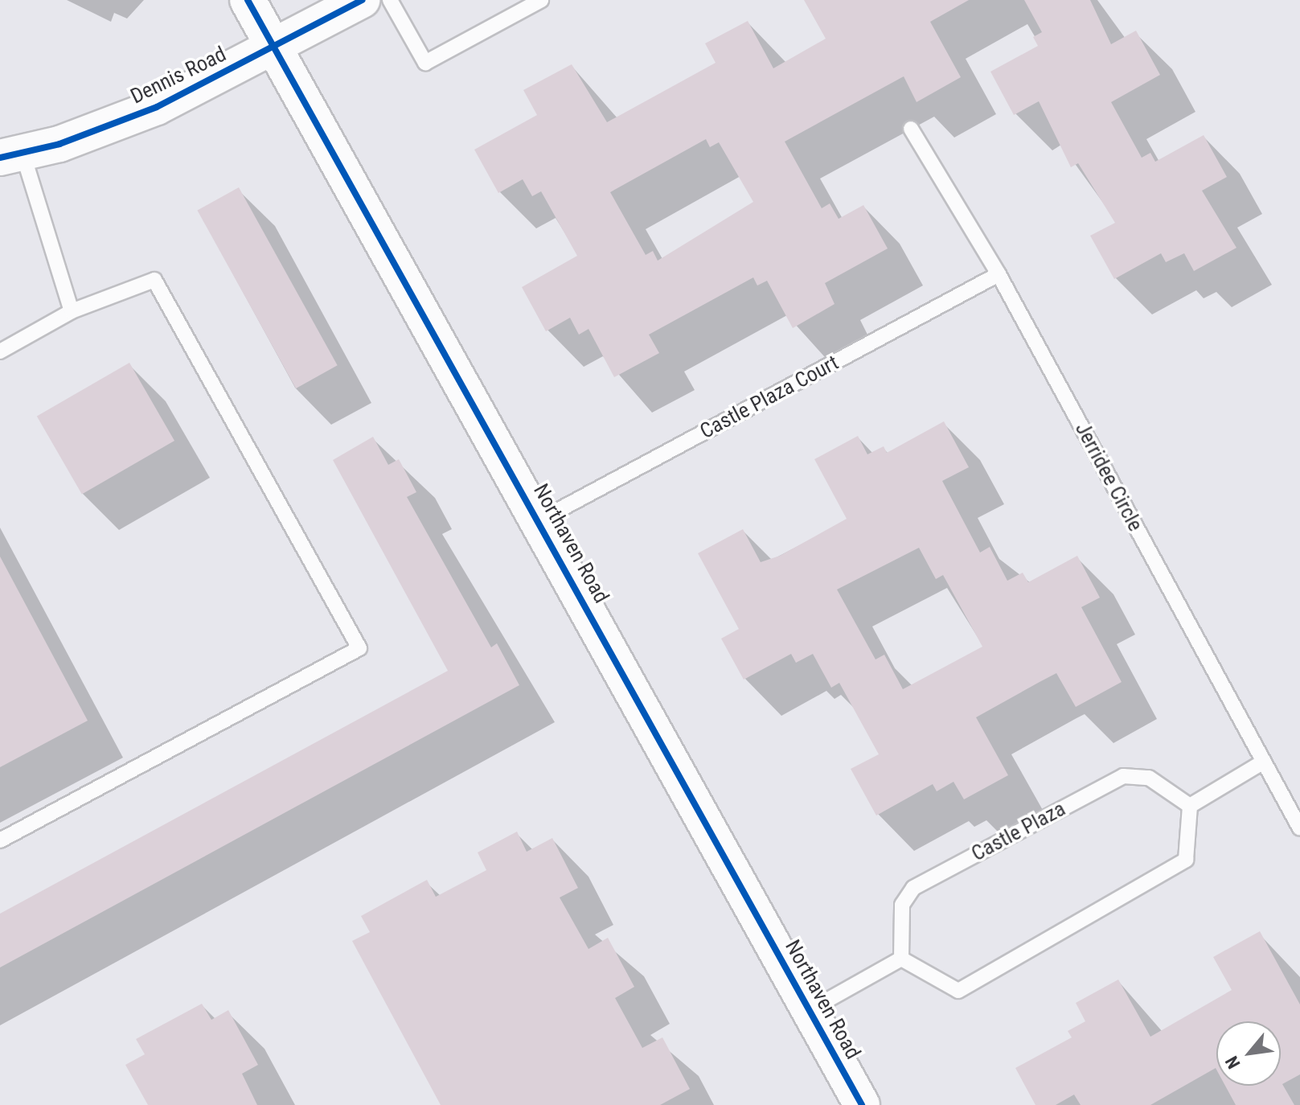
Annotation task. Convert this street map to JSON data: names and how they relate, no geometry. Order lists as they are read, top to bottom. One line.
{"streets":{"street":["Dennis Road","Northaven Road"],"lane":["Castle Plaza Court","Jerridee Circle","Castle Plaza"]},"crossings":[["Dennis Road","Northaven Road"],["Castle Plaza Court","Jerridee Circle"],["Castle Plaza Court","Northaven Road"]],"north":"bottom left"}
